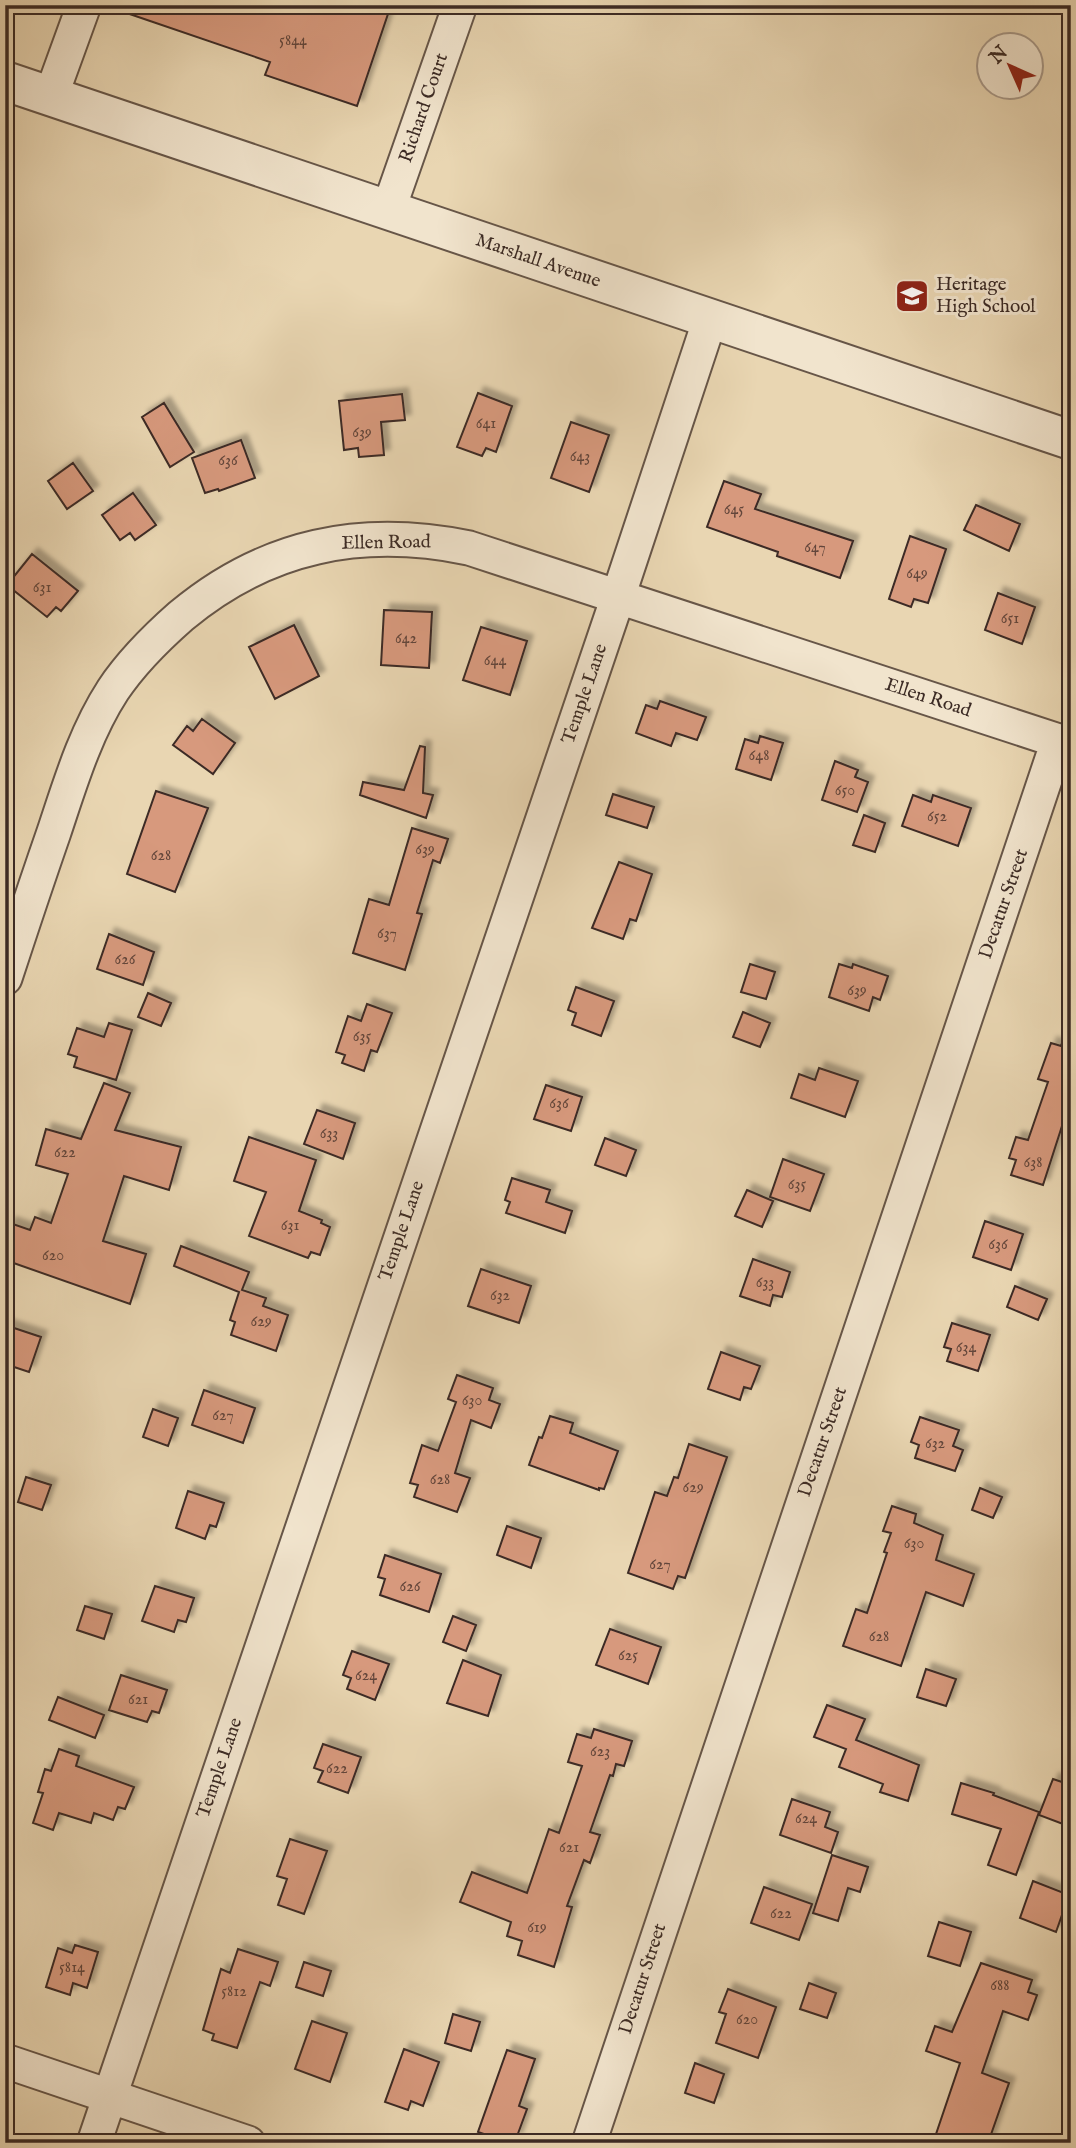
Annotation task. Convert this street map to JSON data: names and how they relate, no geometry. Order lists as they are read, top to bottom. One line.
{"streets":{"street":["Richard Court","Marshall Avenue","Ellen Road","Temple Lane","Decatur Street"]},"crossings":[["Richard Court","Marshall Avenue"],["Marshall Avenue","Temple Lane"],["Ellen Road","Temple Lane"],["Ellen Road","Decatur Street"]],"places":{"school or university":["Heritage High School"]},"house_numbers":["5844","641","639","643","636","645","647","649","631","651","642","644","648","650","652","639","628","637","626","639","635","636","633","622","638","635","631","636","620","633","632","629","634","630","627","632","628","629","630","627","626","628","625","624","621","623","622","624","621","622","619","5814","688","5812","620"],"north":"top left"}
